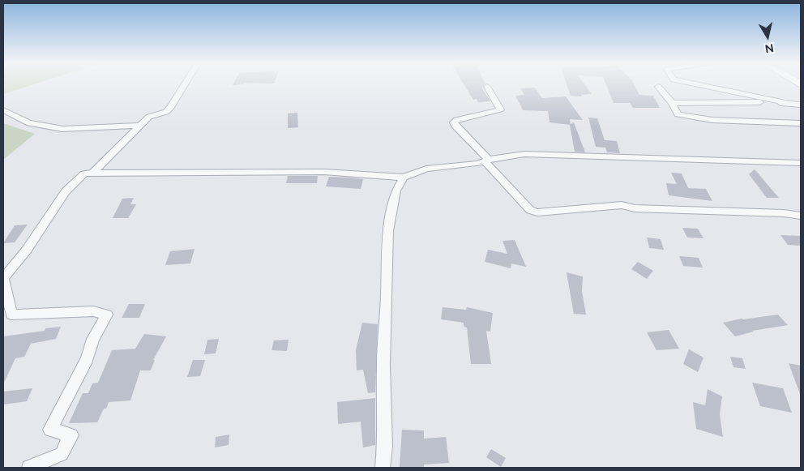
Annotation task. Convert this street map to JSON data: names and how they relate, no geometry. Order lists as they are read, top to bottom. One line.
{"north":"bottom"}
